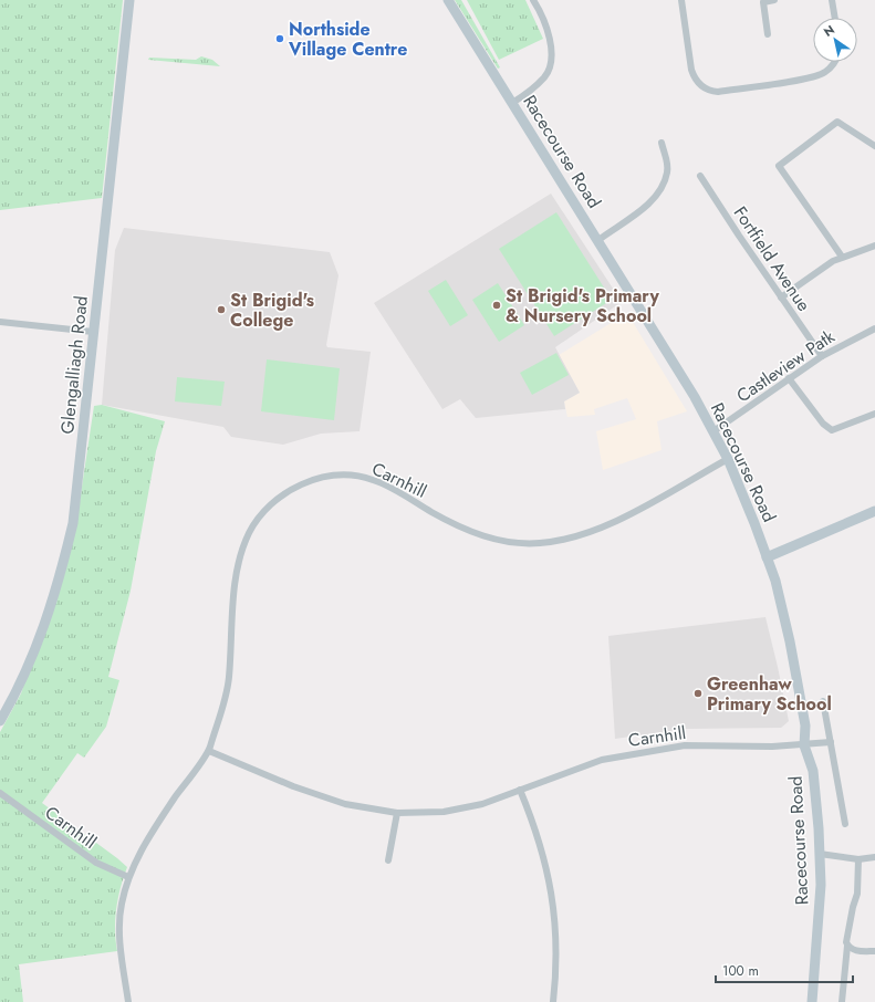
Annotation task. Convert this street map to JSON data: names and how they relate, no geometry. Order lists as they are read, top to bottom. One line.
{"streets":{"main road":["Racecourse Road","Glengalliagh Road"],"street":["Fortfield Avenue","Castleview Patk","Carnhill"]},"crossings":[["Racecourse Road","Castleview Patk"],["Racecourse Road","Carnhill"],["Fortfield Avenue","Castleview Patk"]],"places":["Northside Village Centre","St Brigid's Primary & Nursery School","St Brigid's College","Greenhaw Primary School"],"scale_bar":"100 m","north":"top left"}
